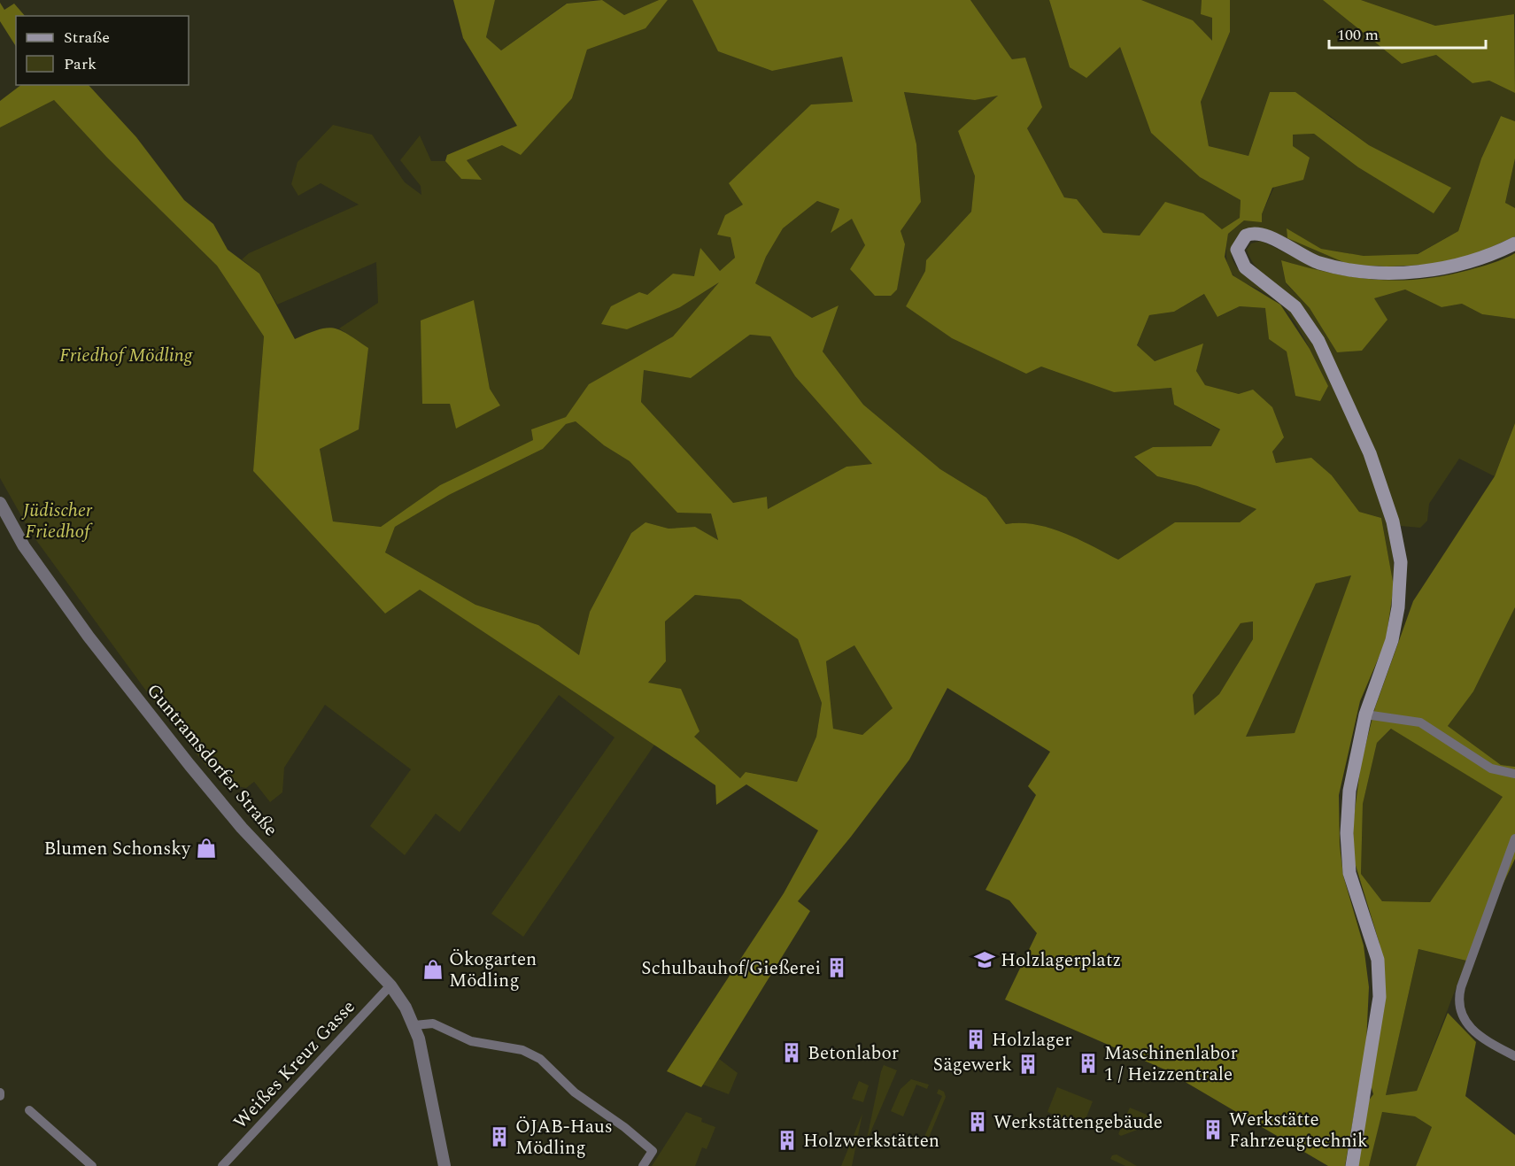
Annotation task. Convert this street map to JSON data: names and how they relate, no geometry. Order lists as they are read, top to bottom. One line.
{"streets":{"street":["Guntramsdorfer Straße","Weißes Kreuz Gasse"]},"crossings":[["Guntramsdorfer Straße","Weißes Kreuz Gasse"]],"parks":["Friedhof Mödling","Jüdischer Friedhof"],"places":{"shop":["Blumen Schonsky","Ökogarten Mödling"],"school or university":["Holzlagerplatz"],"building":["Schulbauhof/Gießerei","Holzlager","Betonlabor","Maschinenlabor 1 / Heizzentrale","Sägewerk","Werkstättengebäude","Werkstätte Fahrzeugtechnik","ÖJAB-Haus Mödling","Holzwerkstätten"]},"legend":["Straße","Park"],"scale_bar":"100 m"}
